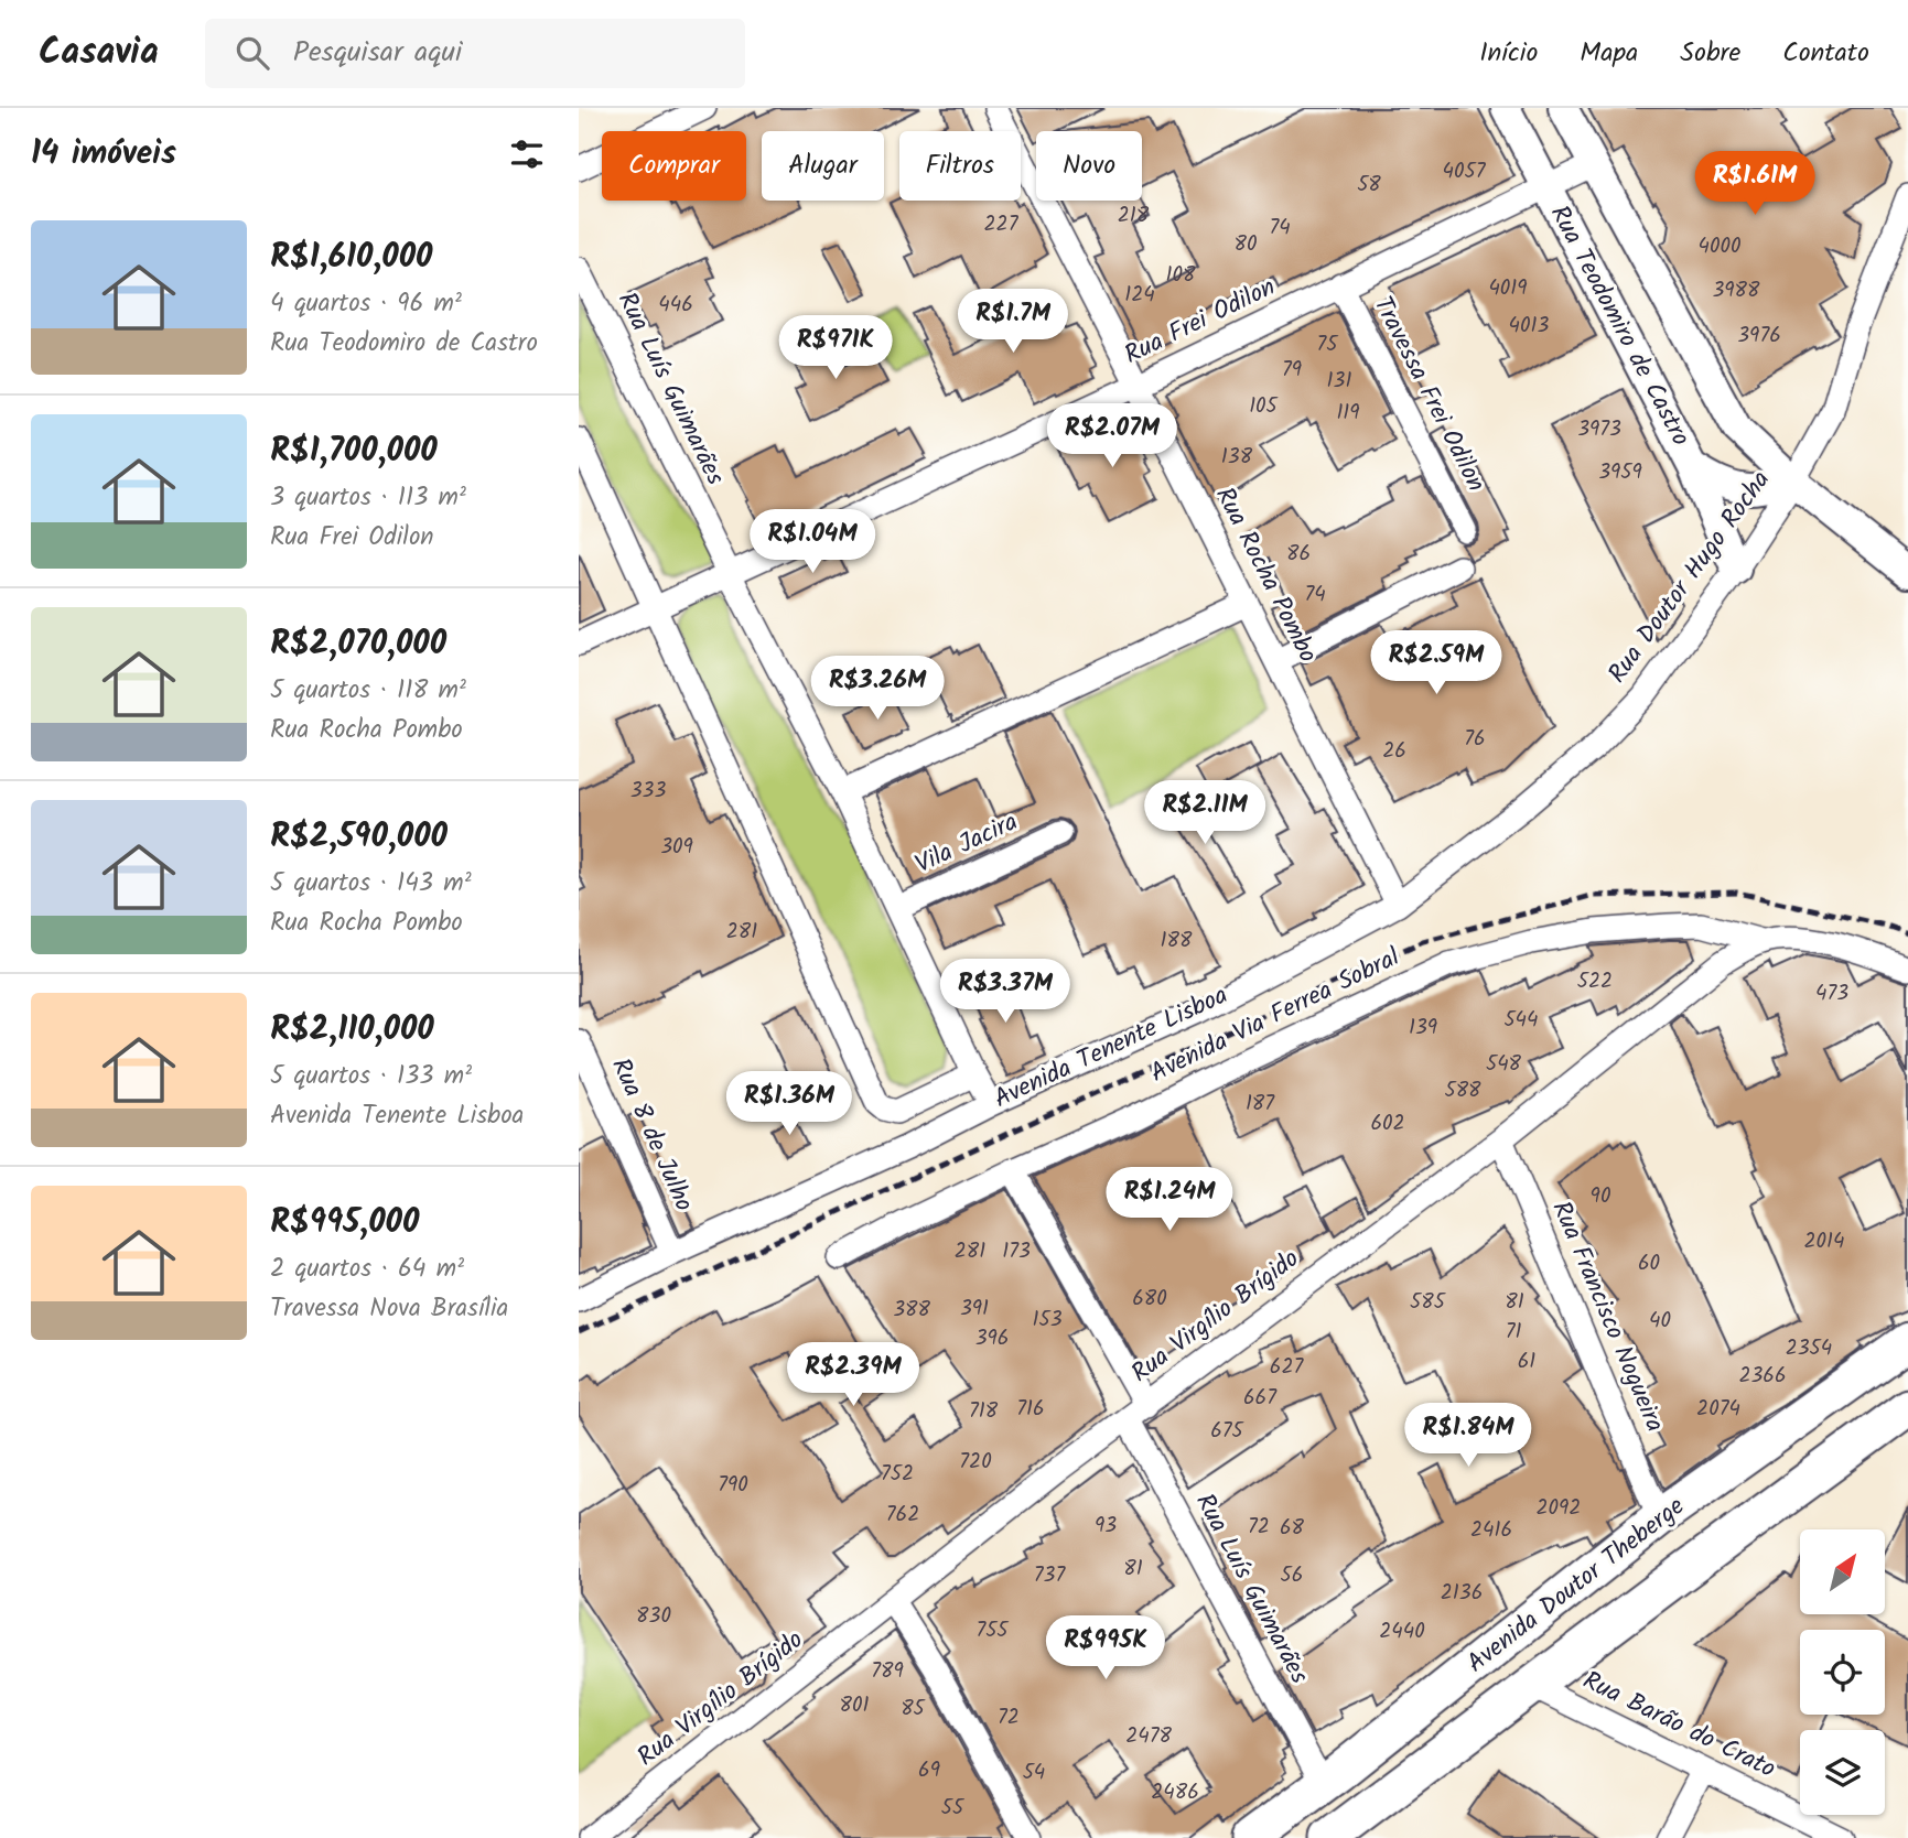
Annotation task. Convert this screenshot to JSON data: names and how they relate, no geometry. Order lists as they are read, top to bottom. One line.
{"streets":{"main road":["Avenida Doutor Theberge"],"street":["Rua Frei Odilon","Rua Teodomiro de Castro","Rua Luís Guimarães","Travessa Frei Odilon","Rua Rocha Pombo","Rua Doutor Hugo Rocha","Vila Jacira","Avenida Via Ferrea Sobral","Avenida Tenente Lisboa","Rua 8 de Julho","Rua Virgílio Brígido","Rua Francisco Nogueira","Rua Barão do Crato"]},"crossings":[["Rua Frei Odilon","Rua Teodomiro de Castro"],["Rua Frei Odilon","Rua Luís Guimarães"],["Rua Frei Odilon","Travessa Frei Odilon"],["Rua Frei Odilon","Rua Rocha Pombo"],["Rua Teodomiro de Castro","Rua Doutor Hugo Rocha"],["Rua Luís Guimarães","Vila Jacira"],["Rua Luís Guimarães","Avenida Via Ferrea Sobral"],["Rua Luís Guimarães","Avenida Tenente Lisboa"],["Rua Luís Guimarães","Rua Virgílio Brígido"],["Rua Luís Guimarães","Avenida Doutor Theberge"],["Rua Rocha Pombo","Rua Doutor Hugo Rocha"],["Rua Rocha Pombo","Avenida Tenente Lisboa"],["Rua Doutor Hugo Rocha","Avenida Tenente Lisboa"],["Avenida Via Ferrea Sobral","Rua Virgílio Brígido"],["Avenida Tenente Lisboa","Rua 8 de Julho"],["Rua Virgílio Brígido","Rua Francisco Nogueira"],["Rua Francisco Nogueira","Avenida Doutor Theberge"],["Avenida Doutor Theberge","Rua Barão do Crato"]],"house_numbers":["4057","58","218","227","74","80","4000","108","4019","3988","124","446","4013","3976","75","79","131","105","119","3973","138","3959","86","74","76","26","333","309","281","188","522","473","544","139","548","588","187","602","90","2014","281","173","60","680","585","81","391","388","153","40","71","396","2354","61","627","2366","667","716","2074","718","675","720","752","790","2092","762","93","72","68","2416","81","737","56","2136","830","755","2440","789","801","85","72","2478","69","54","2486","55"],"north":"top right","page":{"header":"Casavia","search":"Pesquisar aqui","nav":["Início","Mapa","Sobre","Contato"],"heading":"14 imóveis","chip":["Comprar","Alugar","Filtros","Novo"],"price":["R$1.61M","R$1.7M","R$971K","R$2.07M","R$1.04M","R$2.59M","R$3.26M","R$2.11M","R$3.37M","R$1.36M","R$1.24M","R$2.39M","R$1.84M","R$995K"],"list":[{"name":"R$1,610,000","note":"4 quartos · 96 m² · Rua Teodomiro de Castro"},{"name":"R$1,700,000","note":"3 quartos · 113 m² · Rua Frei Odilon"},{"name":"R$2,070,000","note":"5 quartos · 118 m² · Rua Rocha Pombo"},{"name":"R$2,590,000","note":"5 quartos · 143 m² · Rua Rocha Pombo"},{"name":"R$2,110,000","note":"5 quartos · 133 m² · Avenida Tenente Lisboa"},{"name":"R$995,000","note":"2 quartos · 64 m² · Travessa Nova Brasília"}]}}
